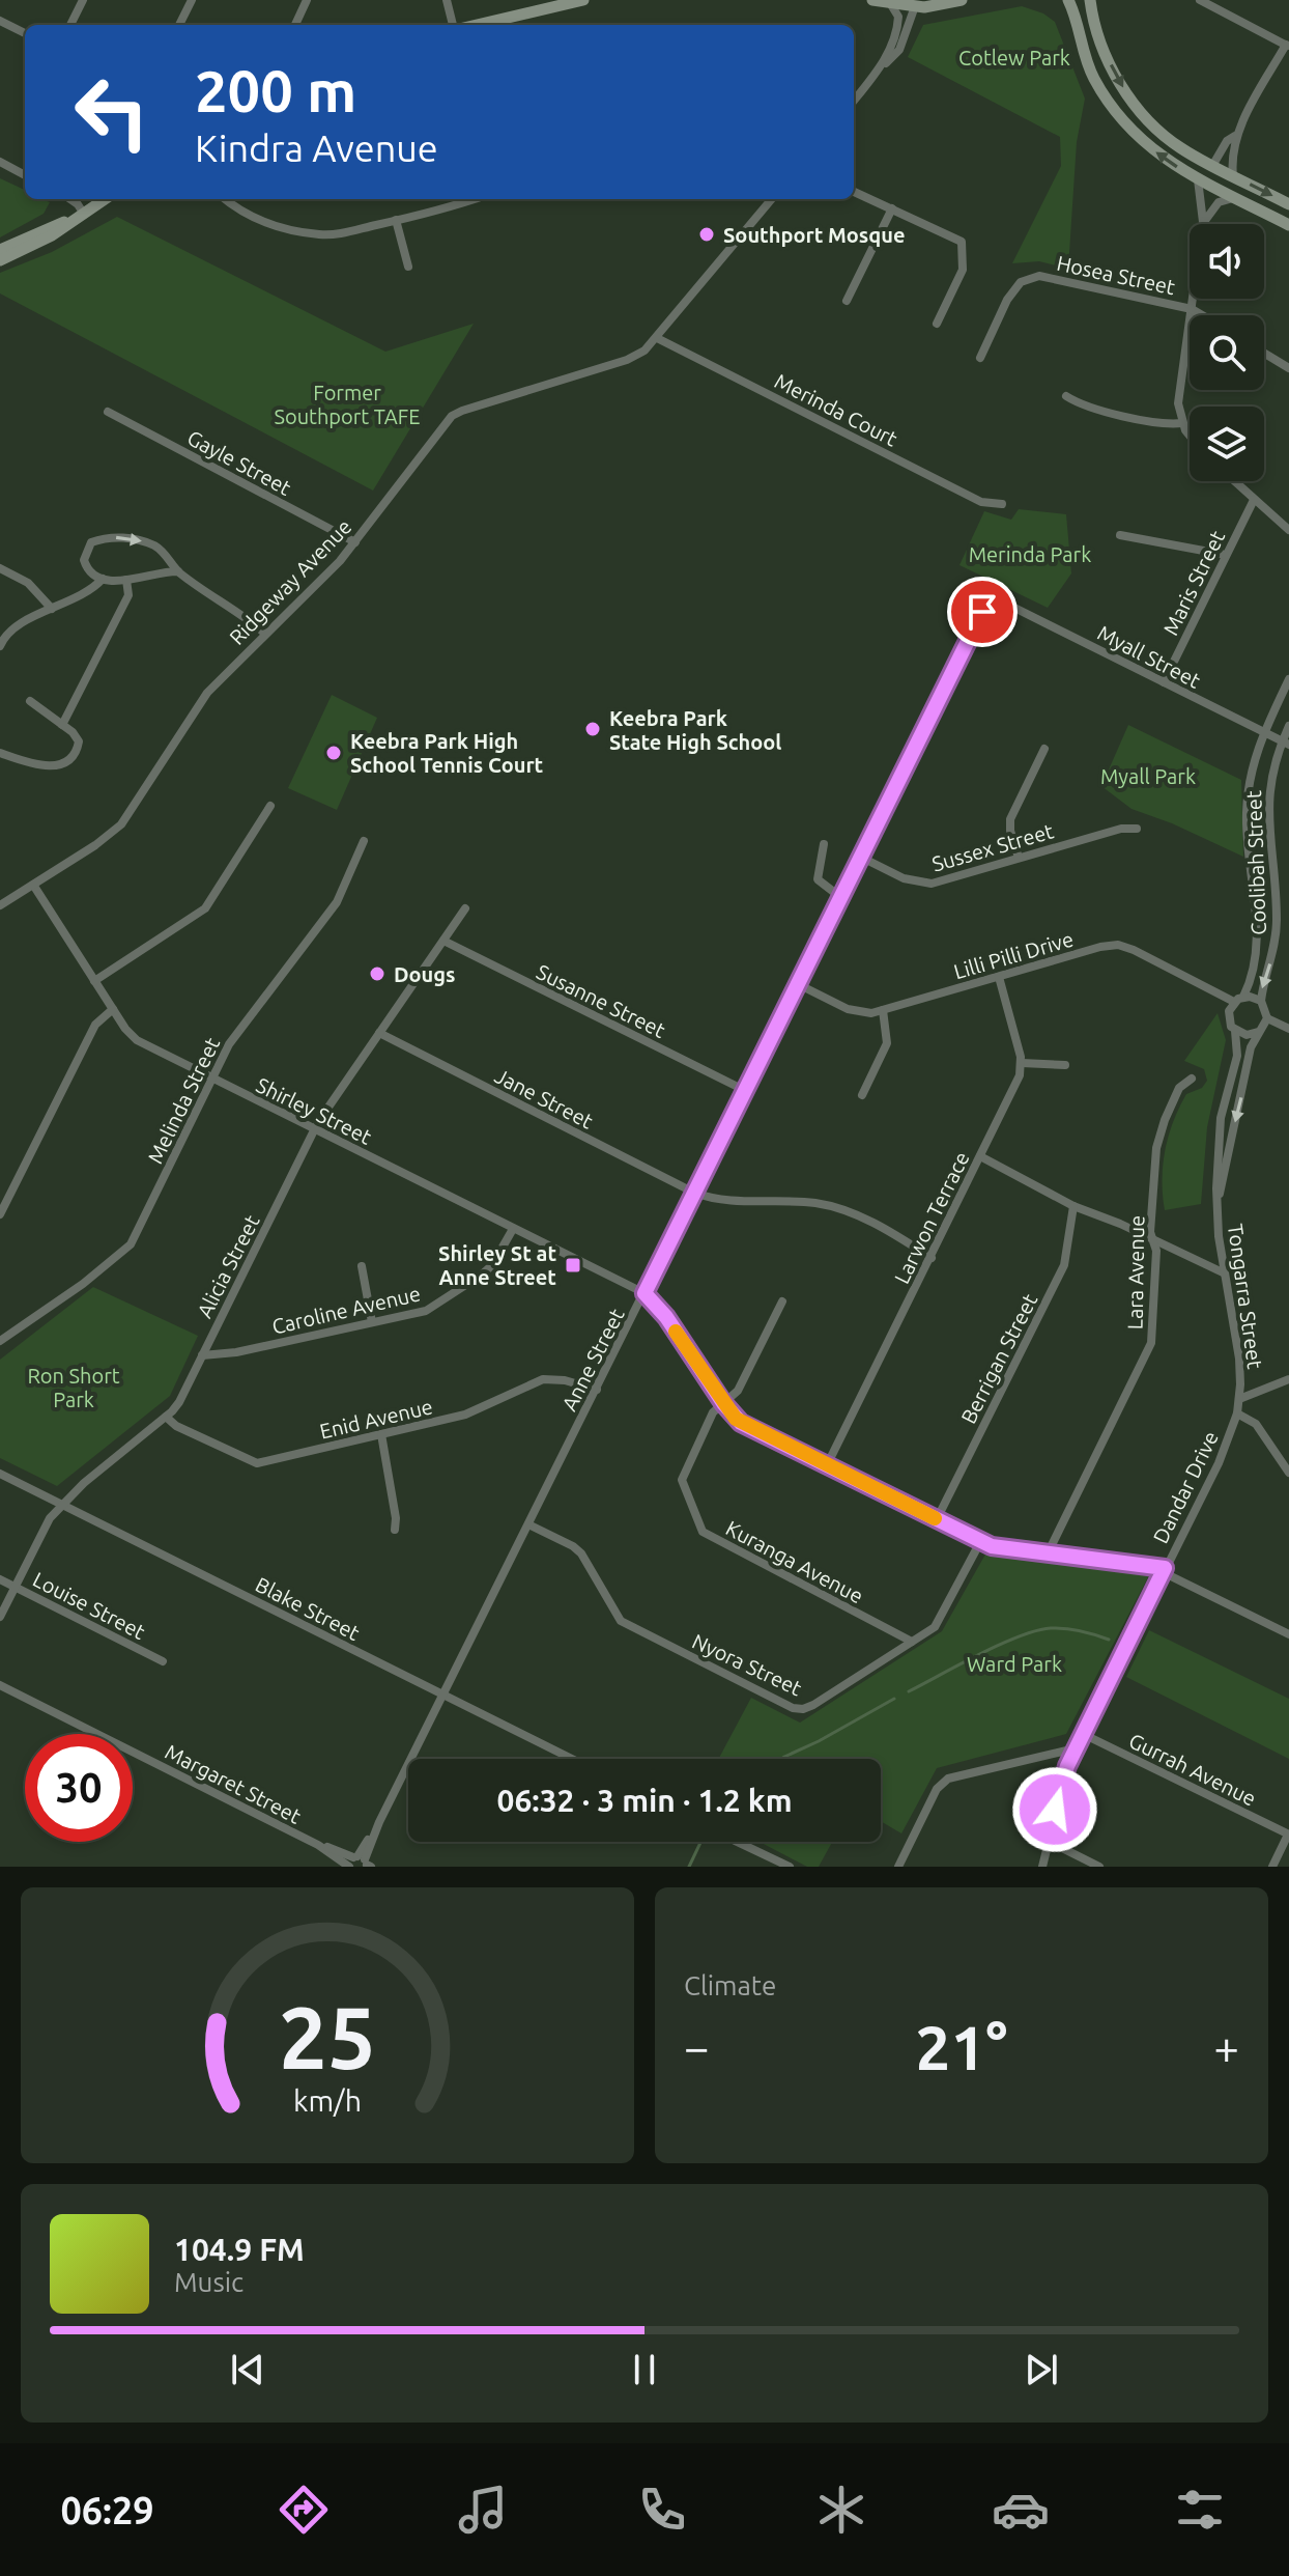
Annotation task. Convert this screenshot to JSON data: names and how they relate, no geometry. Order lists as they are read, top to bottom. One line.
{"streets":{"street":["Hosea Street","Merinda Court","Gayle Street","Ridgeway Avenue","Maris Street","Myall Street","Sussex Street","Coolibah Street","Lilli Pilli Drive","Susanne Street","Jane Street","Melinda Street","Shirley Street","Larwon Terrace","Alicia Street","Lara Avenue","Tongarra Street","Caroline Avenue","Berrigan Street","Anne Street","Enid Avenue","Dandar Drive","Kuranga Avenue","Louise Street","Blake Street","Nyora Street","Gurrah Avenue","Margaret Street"]},"crossings":[["Merinda Court","Ridgeway Avenue"],["Gayle Street","Ridgeway Avenue"],["Ridgeway Avenue","Shirley Street"],["Maris Street","Myall Street"],["Myall Street","Coolibah Street"],["Myall Street","Anne Street"],["Sussex Street","Anne Street"],["Coolibah Street","Lilli Pilli Drive"],["Coolibah Street","Tongarra Street"],["Lilli Pilli Drive","Tongarra Street"],["Lilli Pilli Drive","Anne Street"],["Susanne Street","Alicia Street"],["Susanne Street","Anne Street"],["Jane Street","Larwon Terrace"],["Jane Street","Alicia Street"],["Jane Street","Anne Street"],["Melinda Street","Shirley Street"],["Shirley Street","Alicia Street"],["Shirley Street","Caroline Avenue"],["Shirley Street","Anne Street"],["Alicia Street","Caroline Avenue"],["Alicia Street","Enid Avenue"],["Alicia Street","Louise Street"],["Alicia Street","Blake Street"],["Tongarra Street","Dandar Drive"],["Anne Street","Enid Avenue"],["Anne Street","Blake Street"],["Anne Street","Nyora Street"],["Anne Street","Margaret Street"],["Dandar Drive","Gurrah Avenue"],["Kuranga Avenue","Nyora Street"]],"parks":["Cotlew Park","Former Southport TAFE","Merinda Park","Myall Park","Ron Short Park","Ward Park"],"places":{"other":["Southport Mosque","Keebra Park State High School","Keebra Park High School Tennis Court","Dougs"],"transit":["Shirley St at Anne Street"]},"page":{"turn":["200 m","Kindra Avenue"],"limit":"30","trip":"06:32 · 3 min · 1.2 km","tile":"Climate","heat":["−","21°","+"],"song":["104.9 FM","Music"],"tabs":"06:29","gauge":["25","km/h"]}}
